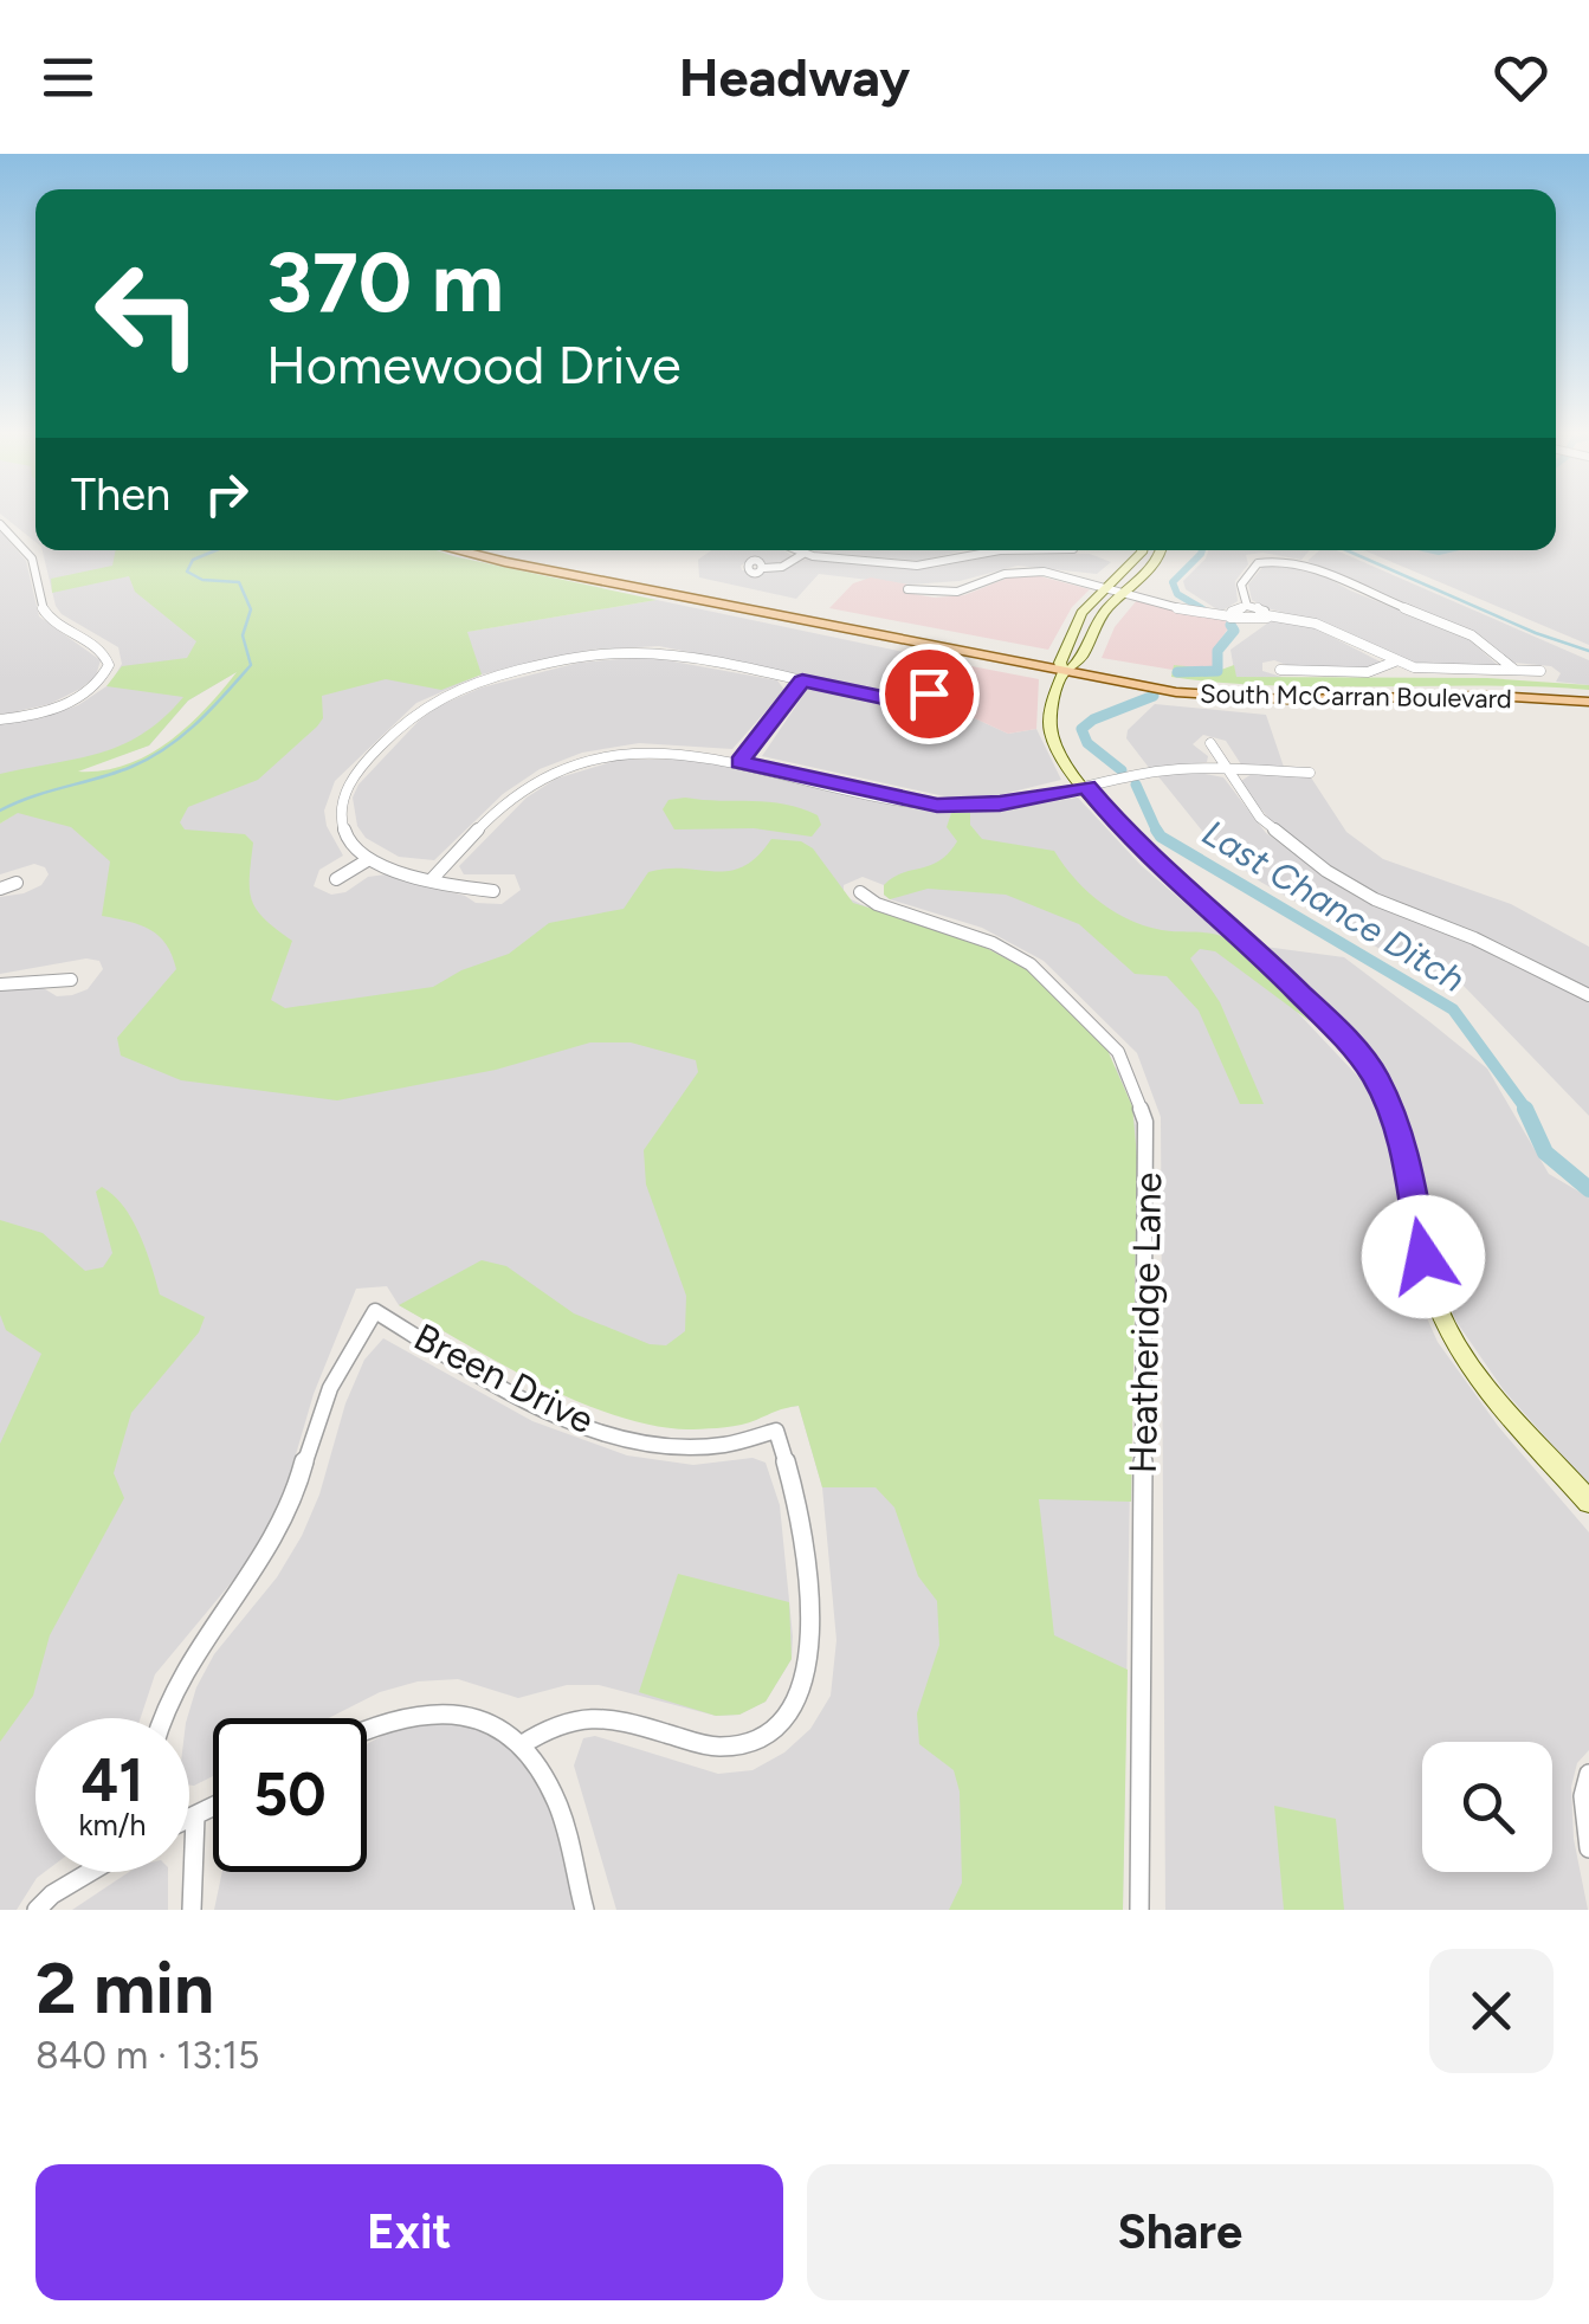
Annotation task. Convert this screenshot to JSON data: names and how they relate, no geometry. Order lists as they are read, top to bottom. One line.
{"streets":{"main road":["South McCarran Boulevard"],"street":["Heatheridge Lane","Breen Drive"]},"water":["Last Chance Ditch"],"page":{"header":"Headway","turn":["370 m","Homewood Drive"],"then":"Then","speed":"41 km/h","limit":"50","heading":["2 min","840 m · 13:15"],"buttons":["Exit","Share"]}}
